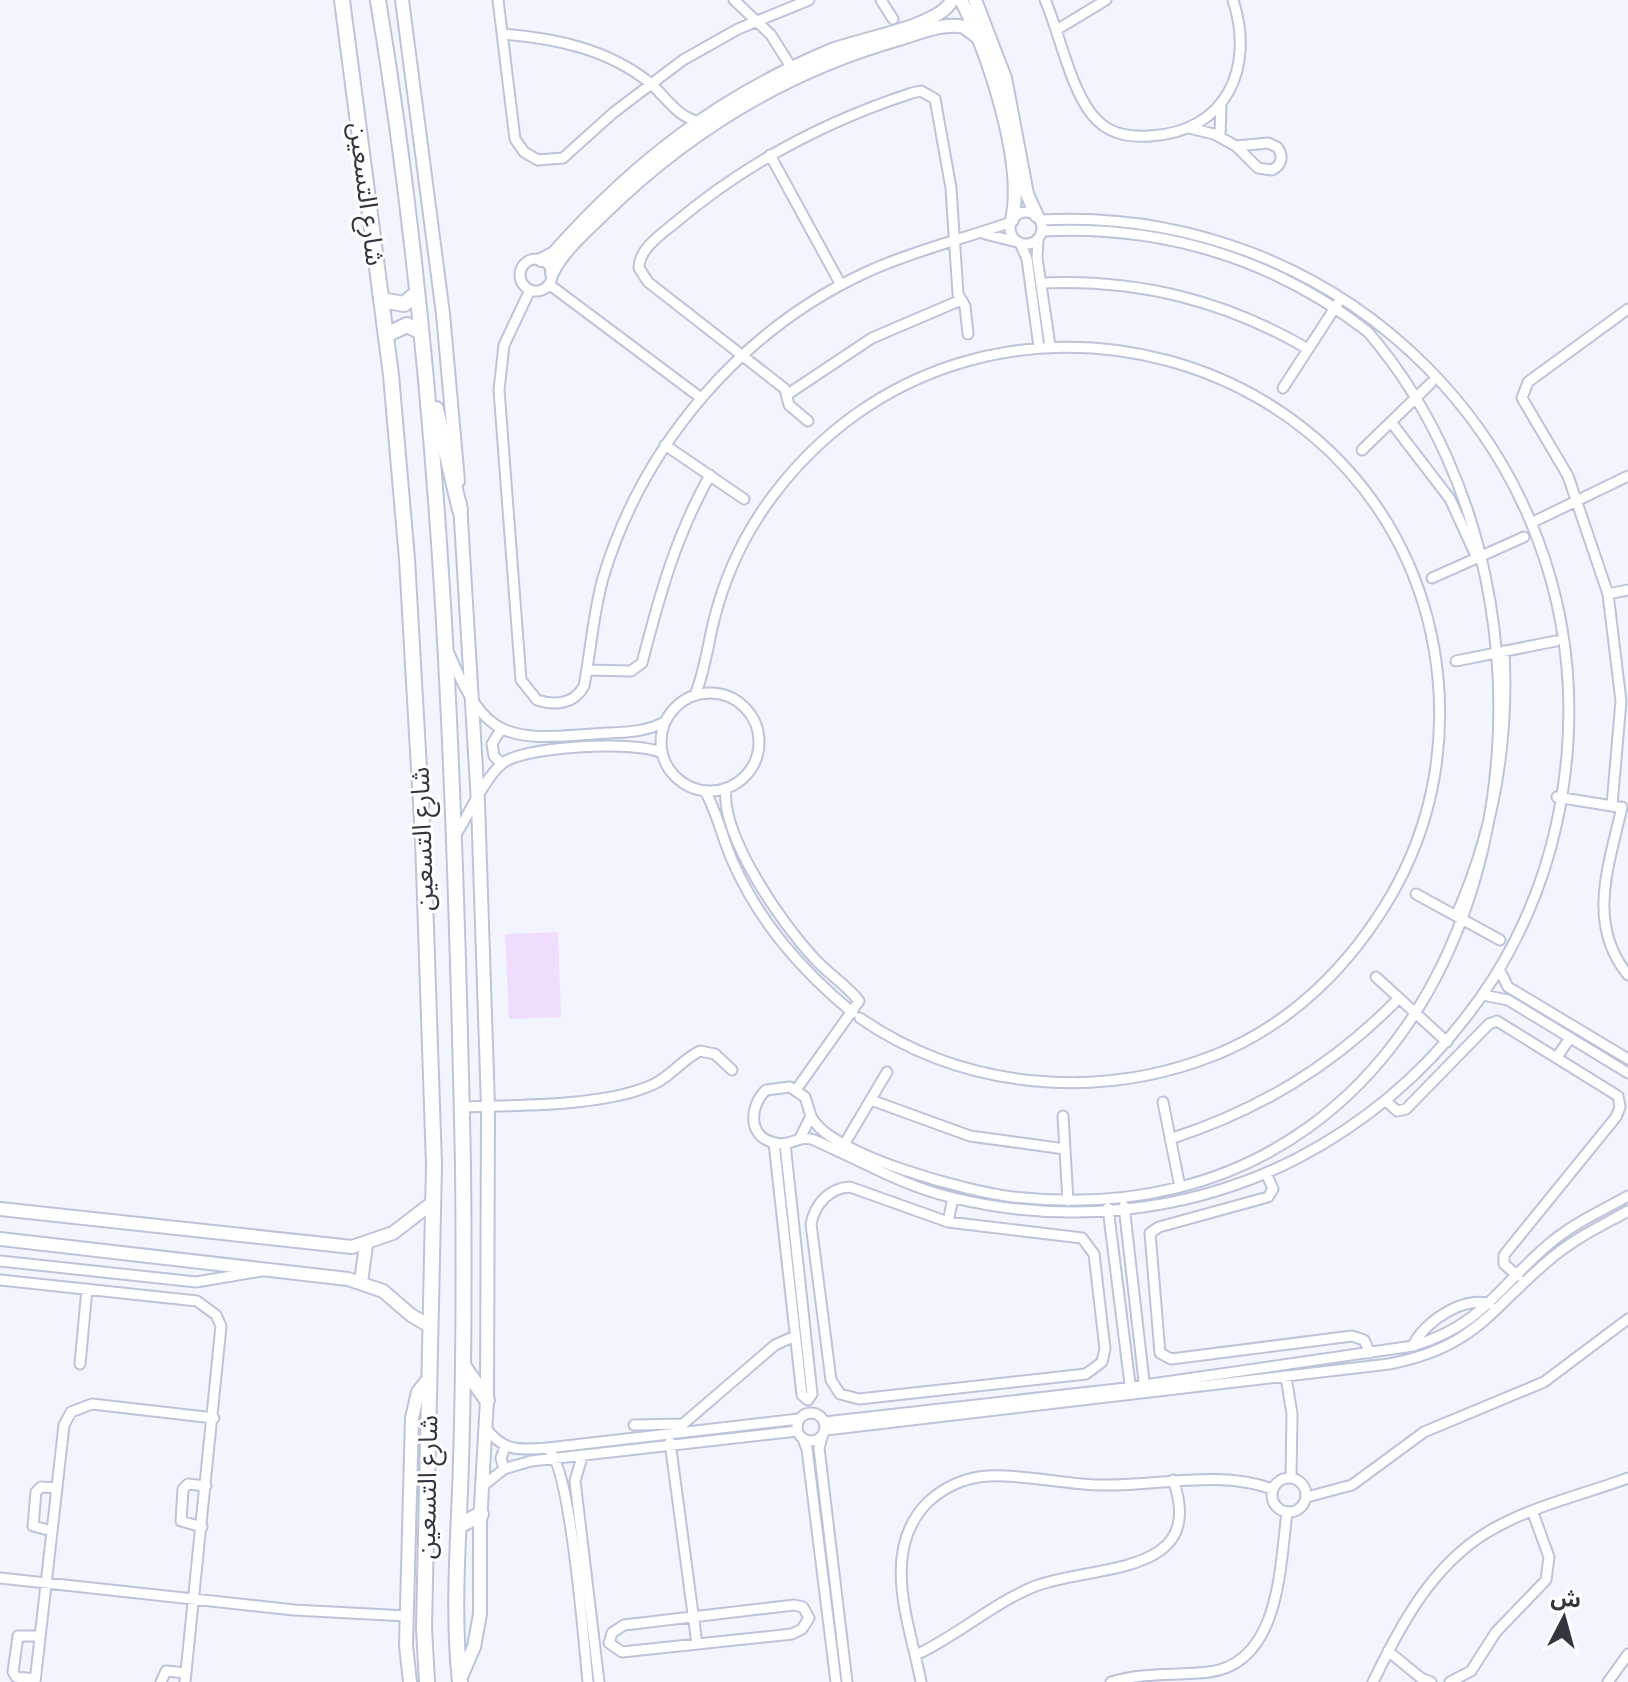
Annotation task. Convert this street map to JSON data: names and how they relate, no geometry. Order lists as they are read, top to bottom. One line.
{"streets":{"main road":["شارع التسعين"]},"north":"top"}
